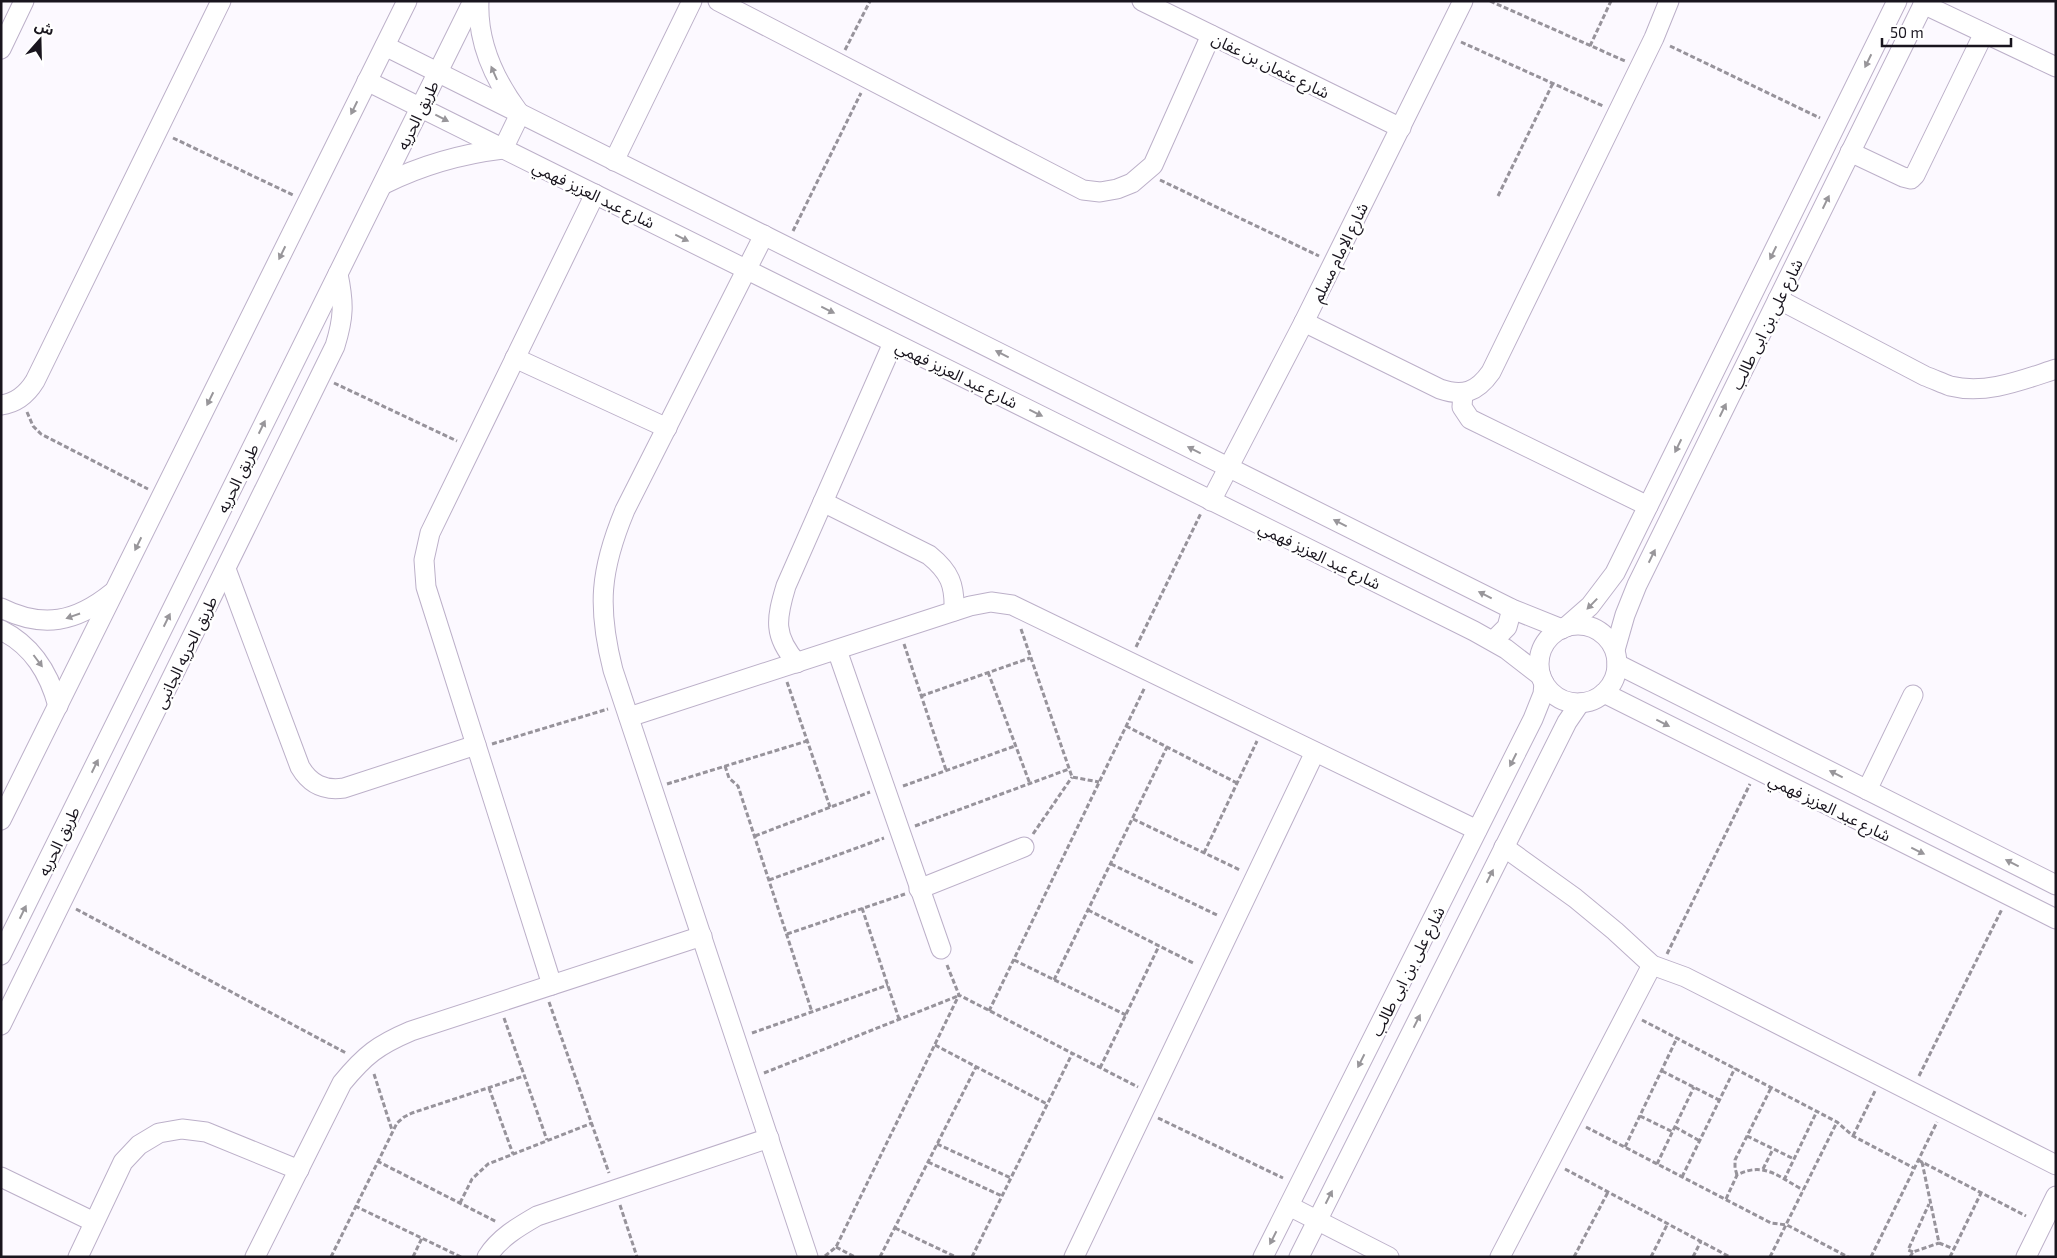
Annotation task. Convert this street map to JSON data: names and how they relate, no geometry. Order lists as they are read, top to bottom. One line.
{"streets":{"street":["شارع عثمان بن عفان","طريق الحريه","شارع عبد العزيز فهمي","شارع الإمام مسلم","شارع على بن ابى طالب","طريق الحريه الجانبى"]},"crossings":[["شارع عثمان بن عفان","شارع الإمام مسلم"],["طريق الحريه","شارع عبد العزيز فهمي"],["طريق الحريه","طريق الحريه الجانبى"],["شارع عبد العزيز فهمي","شارع الإمام مسلم"],["شارع عبد العزيز فهمي","شارع على بن ابى طالب"]],"scale_bar":"50 m","north":"top"}
